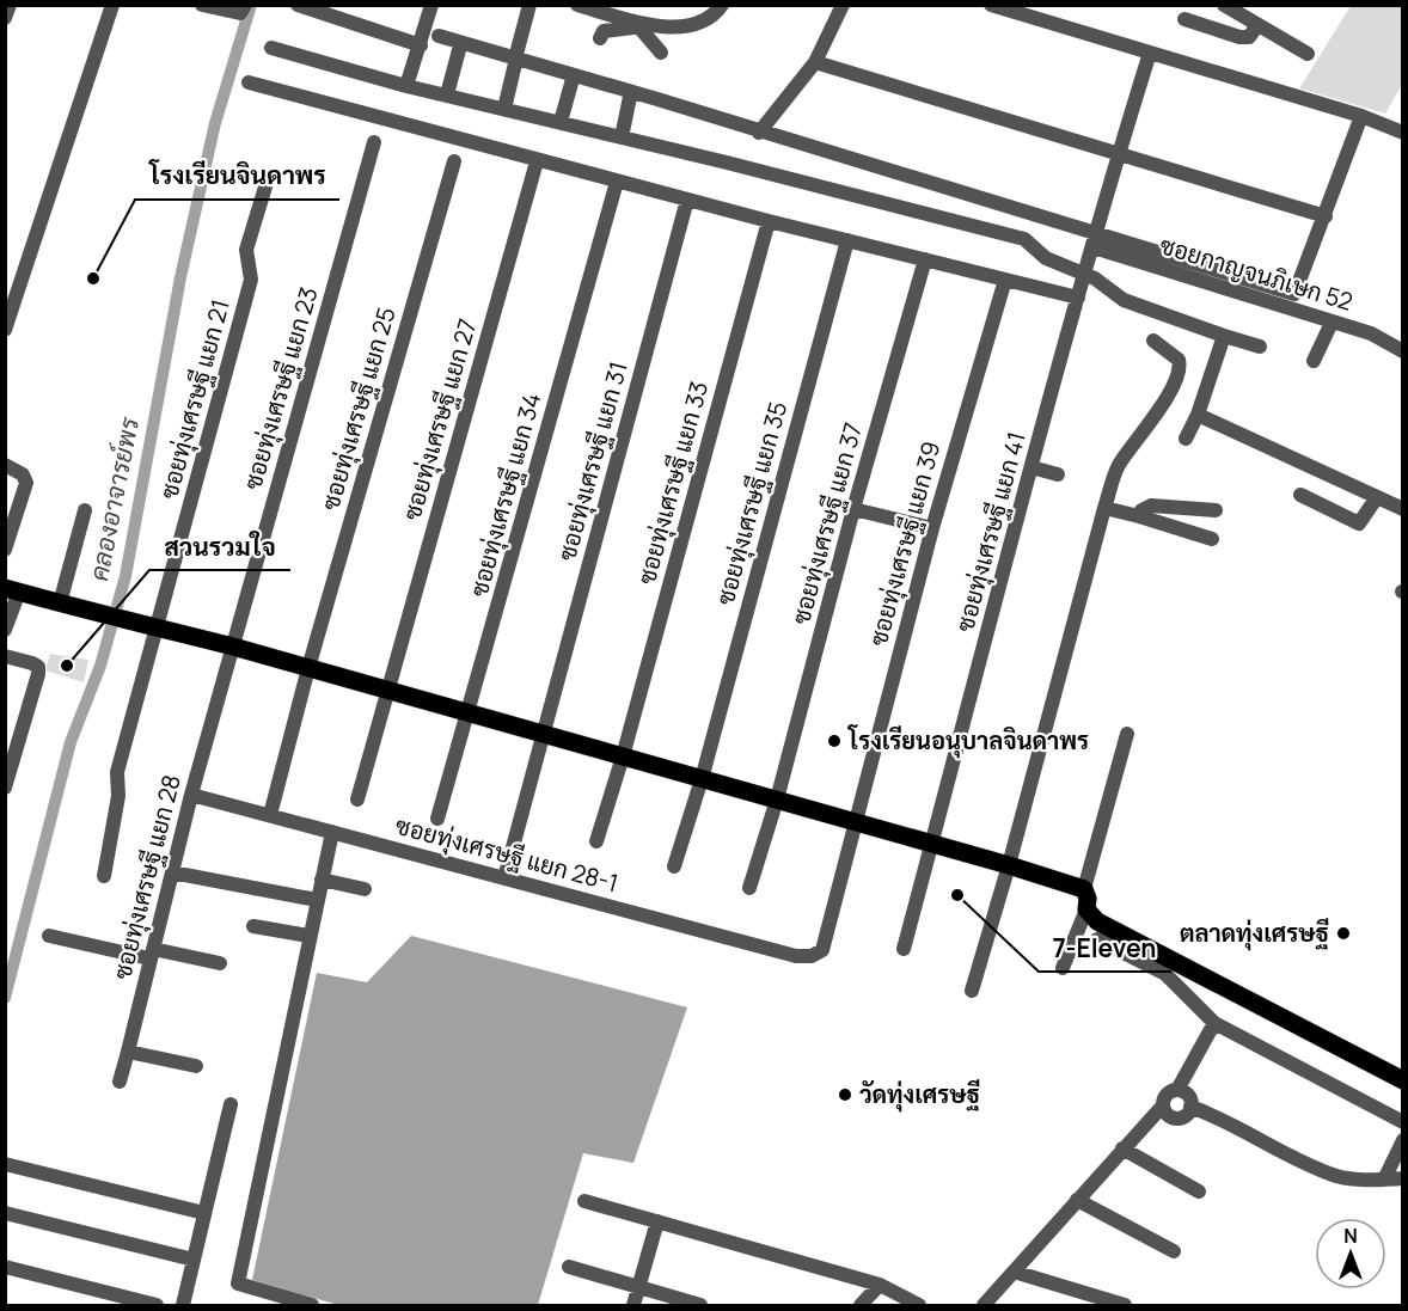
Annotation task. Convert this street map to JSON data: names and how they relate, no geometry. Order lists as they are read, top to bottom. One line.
{"streets":{"street":["ซอยกาญจนภิเษก 52","ซอยทุ่งเศรษฐี แยก 23","ซอยทุ่งเศรษฐี แยก 21","ซอยทุ่งเศรษฐี แยก 25","ซอยทุ่งเศรษฐี แยก 27","ซอยทุ่งเศรษฐี แยก 31","ซอยทุ่งเศรษฐี แยก 33","ซอยทุ่งเศรษฐี แยก 34","ซอยทุ่งเศรษฐี แยก 35","ซอยทุ่งเศรษฐี แยก 37","ซอยทุ่งเศรษฐี แยก 41","ซอยทุ่งเศรษฐี แยก 39","ซอยทุ่งเศรษฐี แยก 28-1","ซอยทุ่งเศรษฐี แยก 28"]},"crossings":[["ซอยกาญจนภิเษก 52","ซอยทุ่งเศรษฐี แยก 41"],["ซอยทุ่งเศรษฐี แยก 23","ซอยทุ่งเศรษฐี แยก 28"],["ซอยทุ่งเศรษฐี แยก 25","ซอยทุ่งเศรษฐี แยก 28-1"],["ซอยทุ่งเศรษฐี แยก 31","ซอยทุ่งเศรษฐี แยก 28-1"],["ซอยทุ่งเศรษฐี แยก 39","ซอยทุ่งเศรษฐี แยก 28-1"],["ซอยทุ่งเศรษฐี แยก 28-1","ซอยทุ่งเศรษฐี แยก 28"]],"water":["คลองอาจารย์พร"],"places":["โรงเรียนจินดาพร","สวนรวมใจ","โรงเรียนอนุบาลจินดาพร","7-Eleven","ตลาดทุ่งเศรษฐี","วัดทุ่งเศรษฐี"],"north":"top"}
